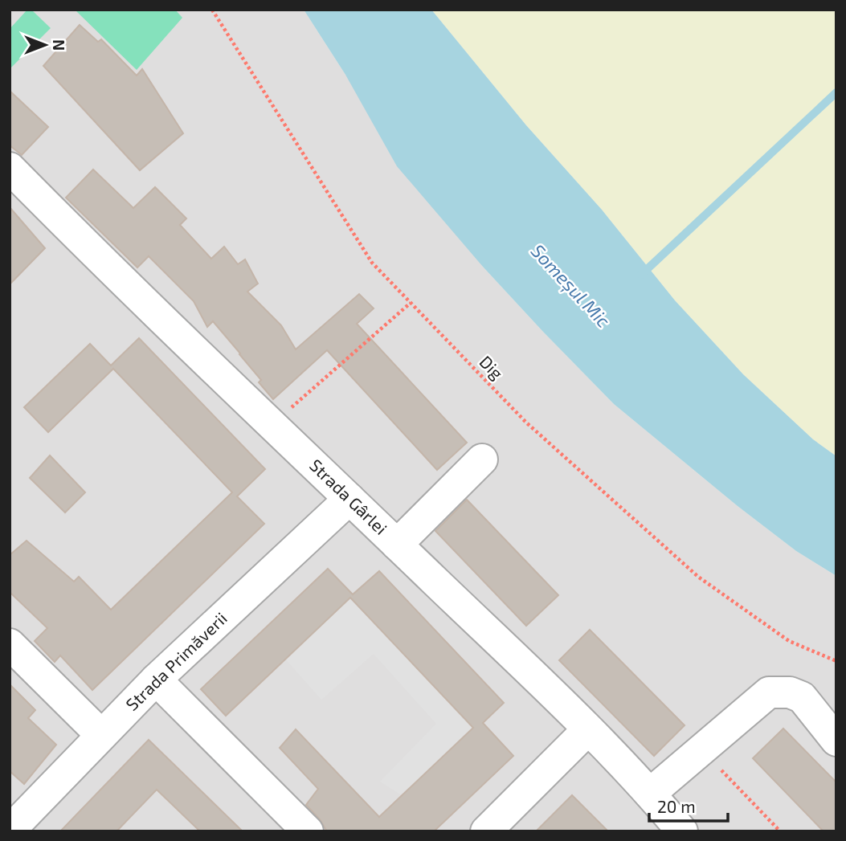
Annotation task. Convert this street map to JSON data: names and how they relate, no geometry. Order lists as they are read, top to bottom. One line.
{"streets":{"street":["Strada Gârlei","Strada Primăverii"],"path":["Dig"]},"crossings":[["Strada Gârlei","Strada Primăverii"]],"water":["Someșul Mic"],"scale_bar":"20 m","north":"right"}
